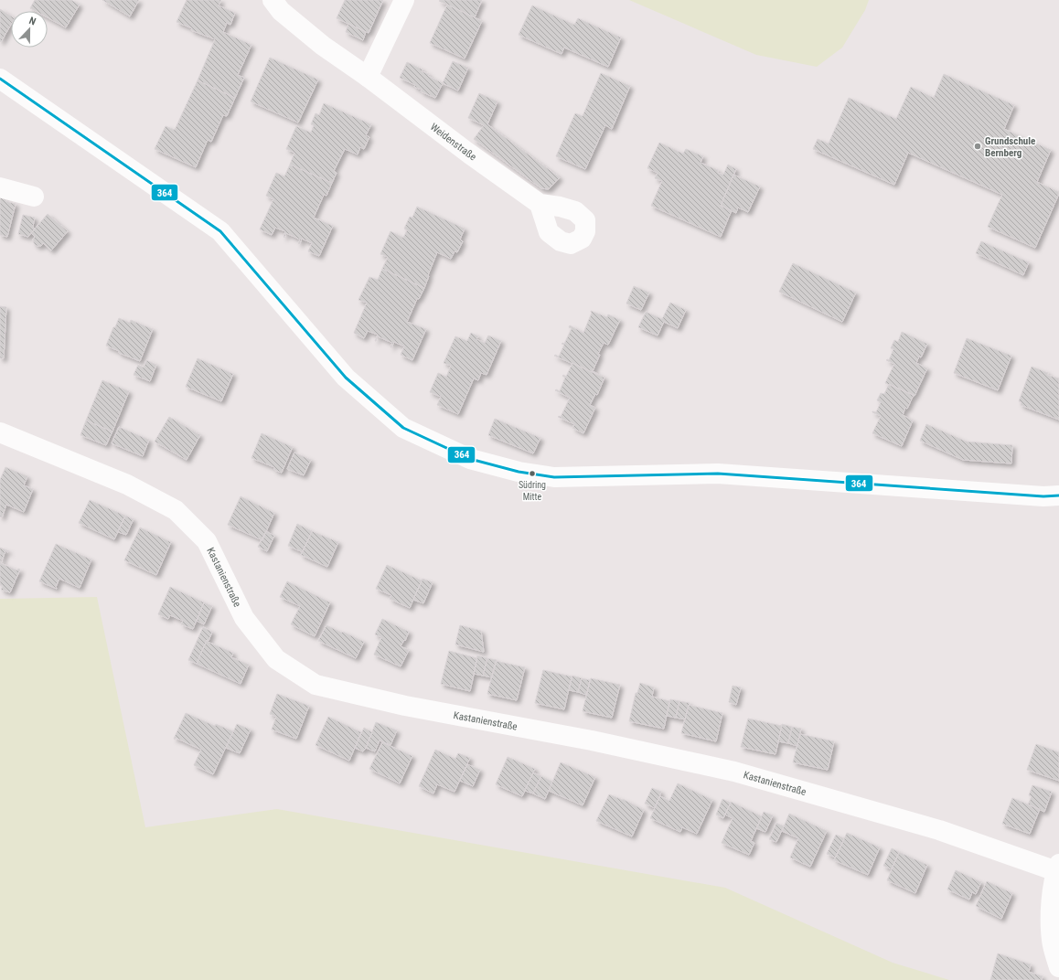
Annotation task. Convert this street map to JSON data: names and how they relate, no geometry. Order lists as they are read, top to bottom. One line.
{"streets":{"street":["Weidenstraße","Kastanienstraße"]},"places":["Grundschule Bernberg","Südring Mitte"],"lines":["transit line 364"],"north":"top"}
